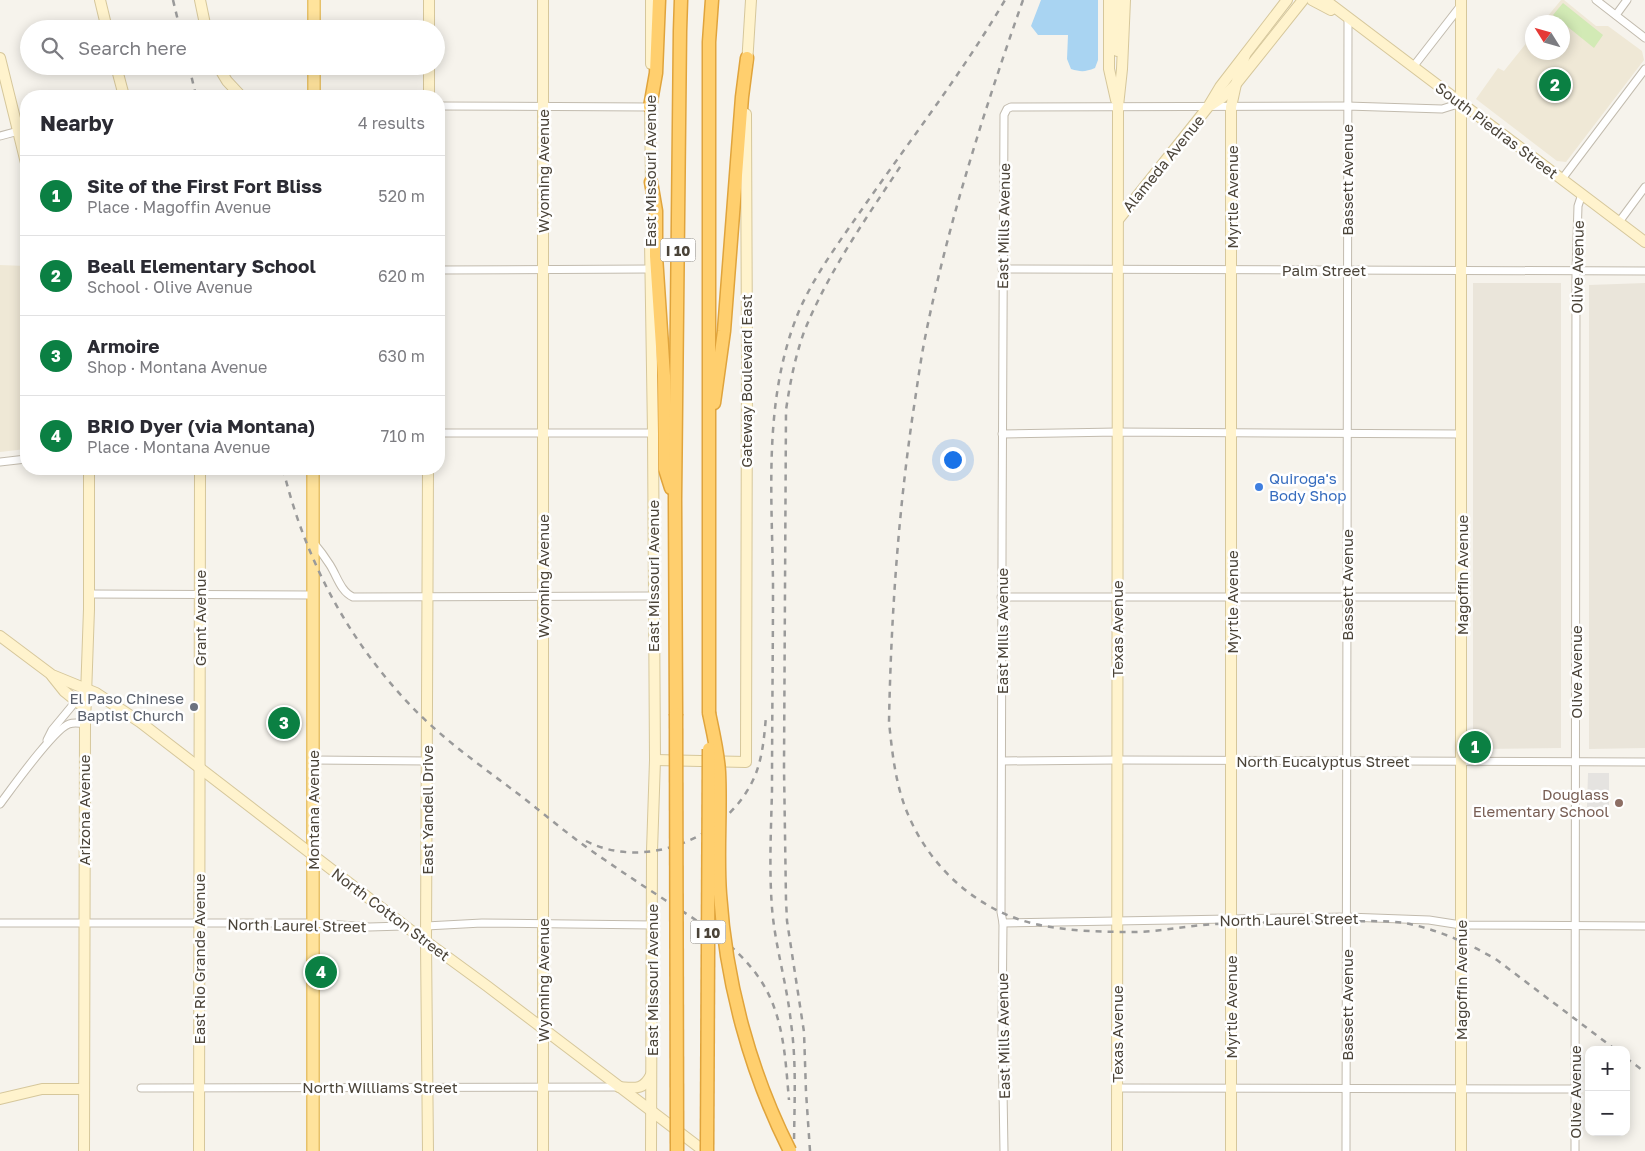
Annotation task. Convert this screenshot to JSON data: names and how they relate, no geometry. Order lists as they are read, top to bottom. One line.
{"streets":{"highway":["I 10"],"main road":["South Piedras Street","Alameda Avenue","Wyoming Avenue","East Missouri Avenue","Myrtle Avenue","Gateway Boulevard East","Magoffin Avenue","Grant Avenue","Texas Avenue","Arizona Avenue","Montana Avenue","East Yandell Drive","North Cotton Street","North Laurel Street","East Rio Grande Avenue"],"street":["Bassett Avenue","East Mills Avenue","Olive Avenue","Palm Street","North Eucalyptus Street","North Williams Street"]},"crossings":[["South Piedras Street","Bassett Avenue"],["South Piedras Street","Olive Avenue"],["South Piedras Street","Magoffin Avenue"],["Alameda Avenue","Myrtle Avenue"],["Alameda Avenue","Texas Avenue"],["Wyoming Avenue","North Cotton Street"],["Wyoming Avenue","North Laurel Street"],["Wyoming Avenue","North Williams Street"],["East Missouri Avenue","Gateway Boulevard East"],["East Missouri Avenue","North Cotton Street"],["East Missouri Avenue","North Laurel Street"],["Bassett Avenue","Palm Street"],["Bassett Avenue","North Eucalyptus Street"],["Bassett Avenue","North Laurel Street"],["Myrtle Avenue","Palm Street"],["Myrtle Avenue","North Eucalyptus Street"],["Myrtle Avenue","North Laurel Street"],["East Mills Avenue","Palm Street"],["East Mills Avenue","Texas Avenue"],["East Mills Avenue","North Eucalyptus Street"],["East Mills Avenue","North Laurel Street"],["I 10","North Cotton Street"],["Olive Avenue","Palm Street"],["Olive Avenue","North Eucalyptus Street"],["Olive Avenue","North Laurel Street"],["Palm Street","Magoffin Avenue"],["Palm Street","Texas Avenue"],["Magoffin Avenue","North Eucalyptus Street"],["Magoffin Avenue","North Laurel Street"],["Grant Avenue","North Cotton Street"],["Grant Avenue","East Rio Grande Avenue"],["Texas Avenue","North Eucalyptus Street"],["Texas Avenue","North Laurel Street"],["Arizona Avenue","North Cotton Street"],["Arizona Avenue","North Laurel Street"],["Montana Avenue","North Cotton Street"],["Montana Avenue","North Laurel Street"],["Montana Avenue","North Williams Street"],["East Yandell Drive","North Cotton Street"],["East Yandell Drive","North Laurel Street"],["East Yandell Drive","North Williams Street"],["North Cotton Street","North Laurel Street"],["North Cotton Street","East Rio Grande Avenue"],["North Cotton Street","North Williams Street"],["North Laurel Street","East Rio Grande Avenue"],["East Rio Grande Avenue","North Williams Street"]],"places":["Quiroga's Body Shop","El Paso Chinese Baptist Church","Douglass Elementary School"],"north":"top left","page":{"search":"Search here","pins":["2","3","1","4"],"heading":["Nearby","4 results"],"list":[{"mark":"1","name":"Site of the First Fort Bliss","note":"Place · Magoffin Avenue","value":"520 m"},{"mark":"2","name":"Beall Elementary School","note":"School · Olive Avenue","value":"620 m"},{"mark":"3","name":"Armoire","note":"Shop · Montana Avenue","value":"630 m"},{"mark":"4","name":"BRIO Dyer (via Montana)","note":"Place · Montana Avenue","value":"710 m"}],"map_buttons":["+","−"]}}
